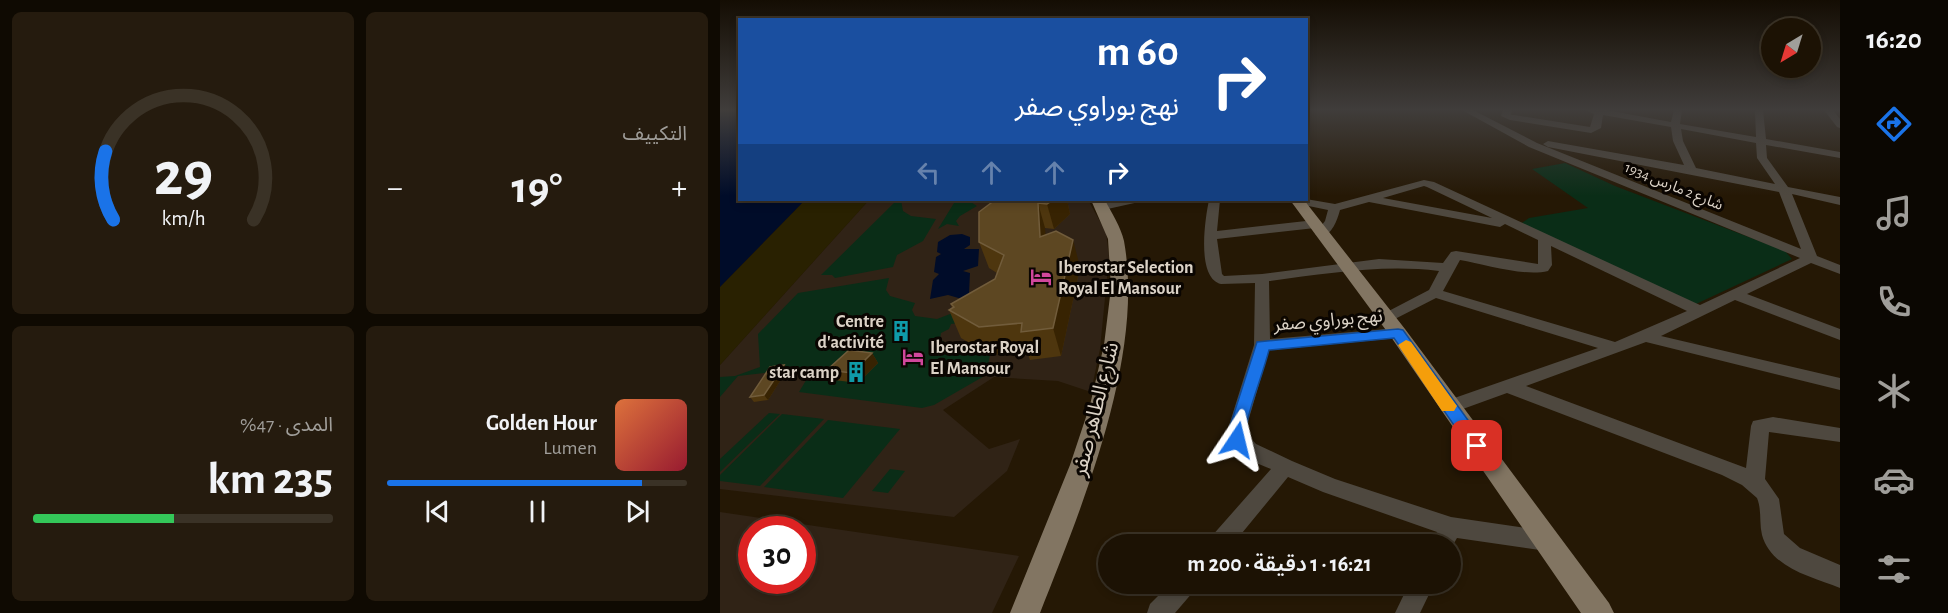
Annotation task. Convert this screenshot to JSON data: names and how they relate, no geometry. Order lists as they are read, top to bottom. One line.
{"streets":{"main road":["شارع الطاهر صفر"],"street":["شارع 2 مارس 1934","نهج بوراوي صفر"]},"places":{"hotel":["Iberostar Selection Royal El Mansour","Iberostar Royal El Mansour"],"building":["Centre d'activité","star camp"]},"north":"bottom left","page":{"tabs":"16:20","tile":["التكييف",["المدى · 47%","235 km"]],"turn":["60 m","نهج بوراوي صفر"],"heat":["−","19°","+"],"song":["Golden Hour","Lumen"],"limit":"30","trip":"16:21 · 1 دقيقة · 200 m","gauge":["29","km/h"]}}
